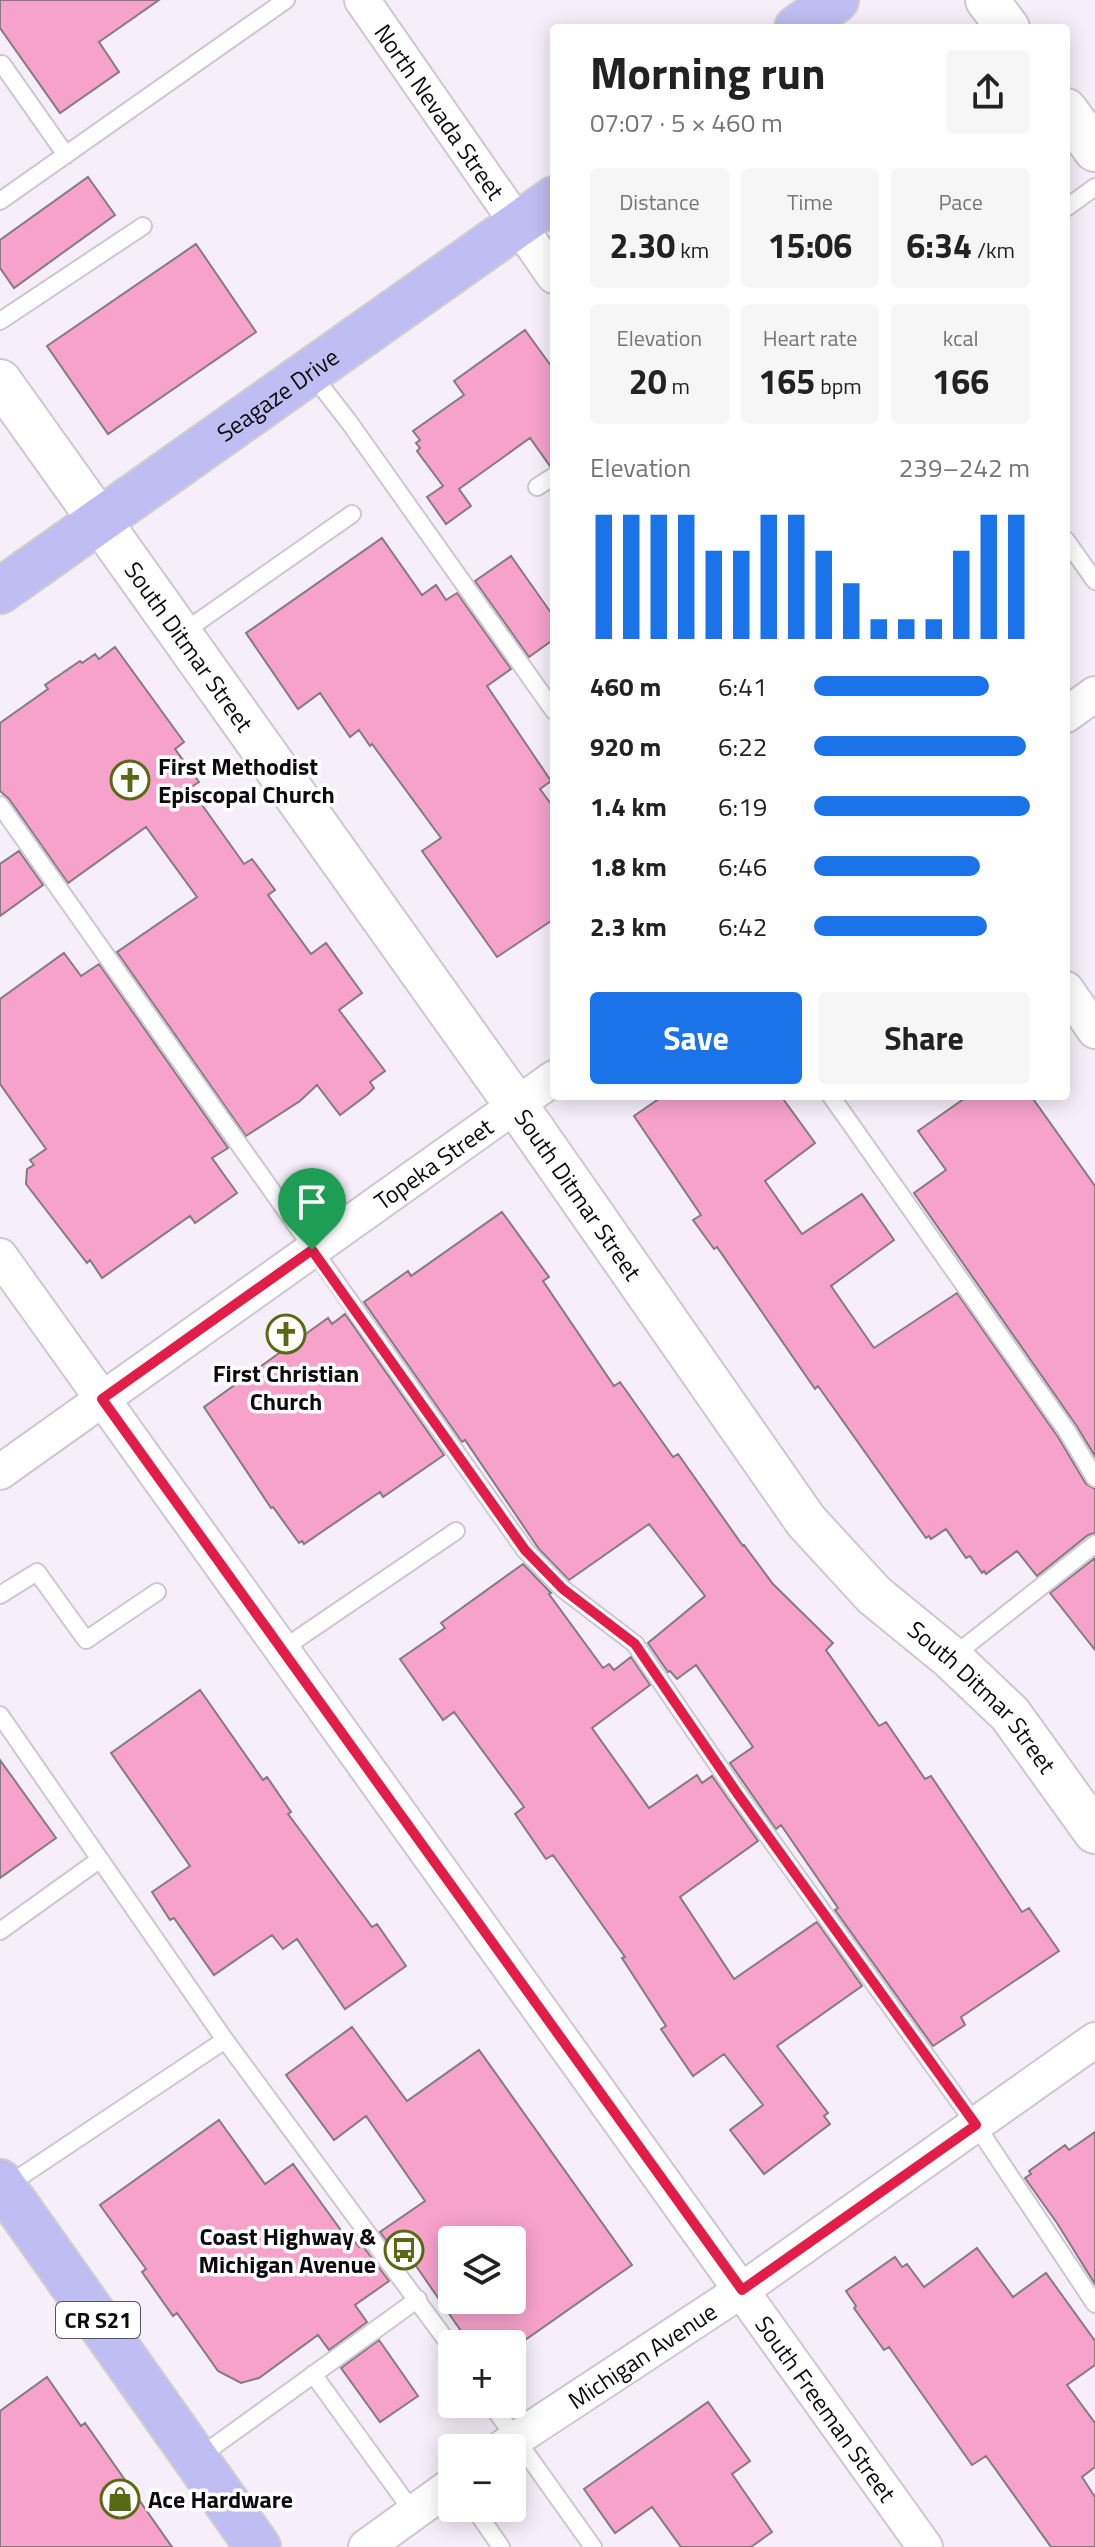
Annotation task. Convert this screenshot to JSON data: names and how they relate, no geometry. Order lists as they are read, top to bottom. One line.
{"streets":{"main road":["Seagaze Drive","CR S21"],"street":["North Nevada Street","South Ditmar Street","Topeka Street","Michigan Avenue","South Freeman Street"]},"crossings":[["North Nevada Street","Seagaze Drive"],["Seagaze Drive","South Ditmar Street"],["South Ditmar Street","Topeka Street"],["Topeka Street","South Freeman Street"],["Michigan Avenue","South Freeman Street"]],"places":{"church":["First Methodist Episcopal Church","First Christian Church"],"bus stop":["Coast Highway & Michigan Avenue"],"shop":["Ace Hardware"]},"page":{"heading":["Morning run","07:07 · 5 × 460 m"],"stats":[["Distance","2.30 km"],["Time","15:06"],["Pace","6:34 /km"],["Elevation","20 m"],["Heart rate","165 bpm"],["kcal","166"]],"chart":["Elevation","239–242 m"],"list":[{"name":"460 m","note":"6:41"},{"name":"920 m","note":"6:22"},{"name":"1.4 km","note":"6:19"},{"name":"1.8 km","note":"6:46"},{"name":"2.3 km","note":"6:42"}],"buttons":["Save","Share"],"map_buttons":["+","−"]}}
